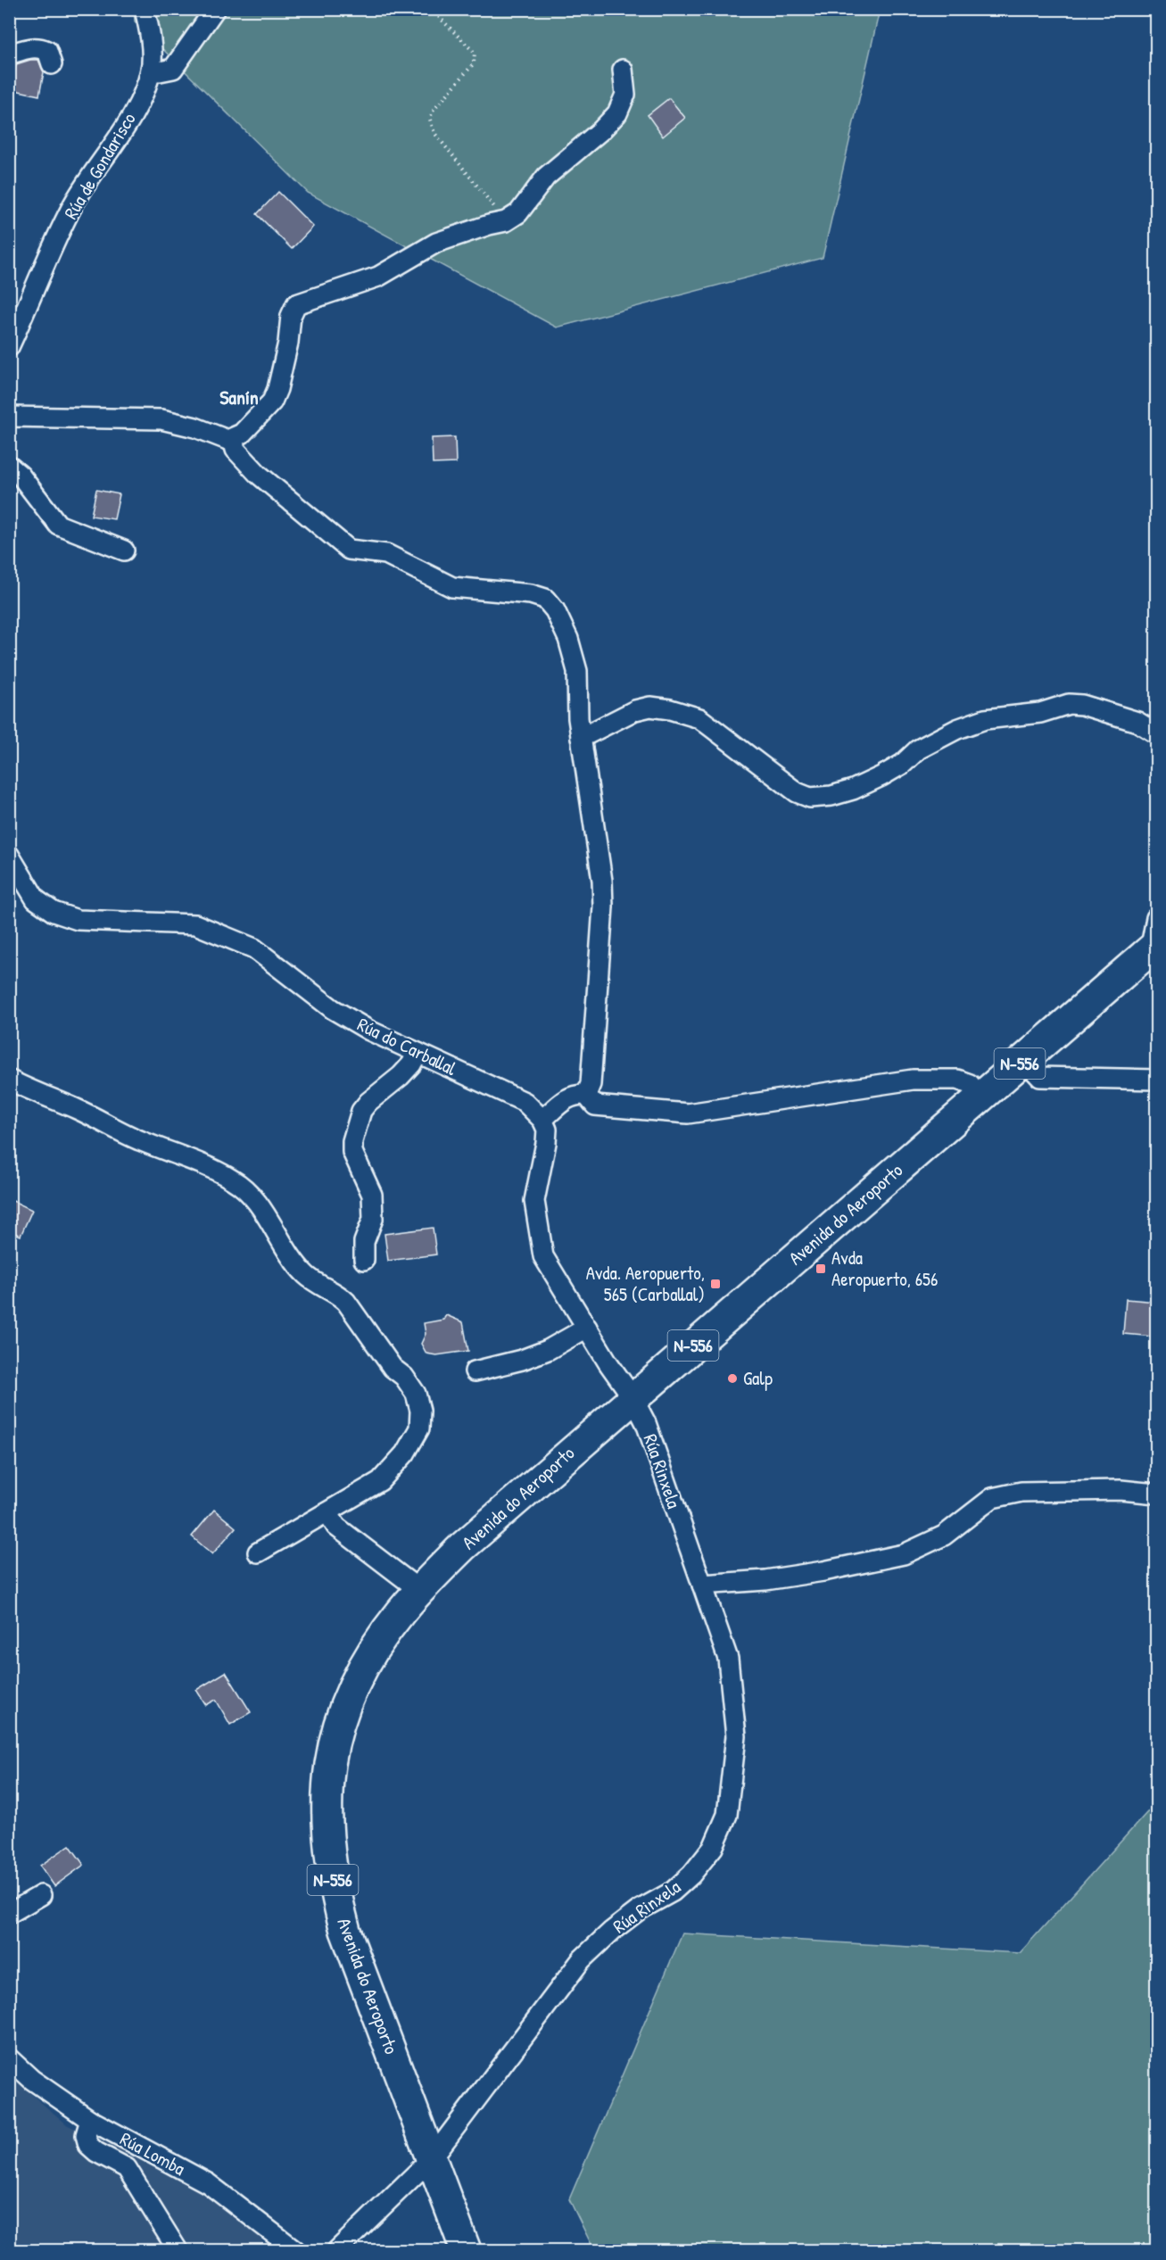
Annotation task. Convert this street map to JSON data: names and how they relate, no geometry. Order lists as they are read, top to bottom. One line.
{"streets":{"main road":["N-556","Avenida do Aeroporto"],"street":["Rúa de Gondarisco","Rúa do Carballal","Rúa Rinxela","Rúa Lomba"]},"crossings":[["Avenida do Aeroporto","Rúa Rinxela"]],"districts":["Sanín"],"places":{"transit":["Avda Aeropuerto, 656","Avda. Aeropuerto, 565 (Carballal)"],"other":["Galp"]}}
